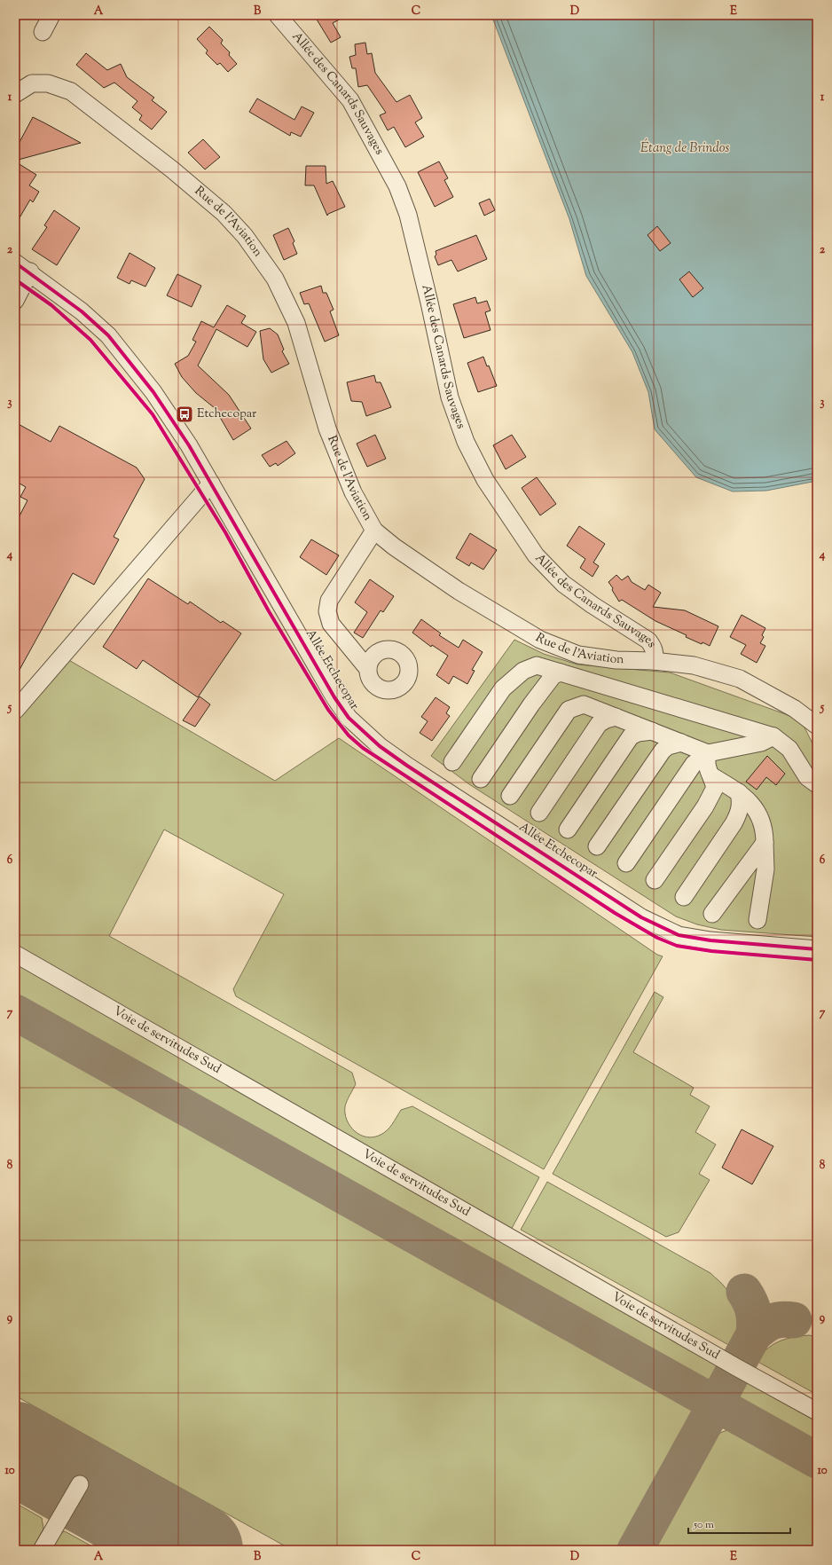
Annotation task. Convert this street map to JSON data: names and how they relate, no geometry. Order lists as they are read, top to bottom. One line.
{"streets":{"street":["Allée des Canards Sauvages","Rue de l'Aviation","Allée Etchecopar","Voie de servitudes Sud"]},"crossings":[["Allée des Canards Sauvages","Rue de l'Aviation"]],"water":["Étang de Brindos"],"places":{"bus stop":["Etchecopar"]},"scale_bar":"50 m","grid":{"columns":["A","B","C","D","E"],"rows":["1","2","3","4","5","6","7","8","9","10"]}}
